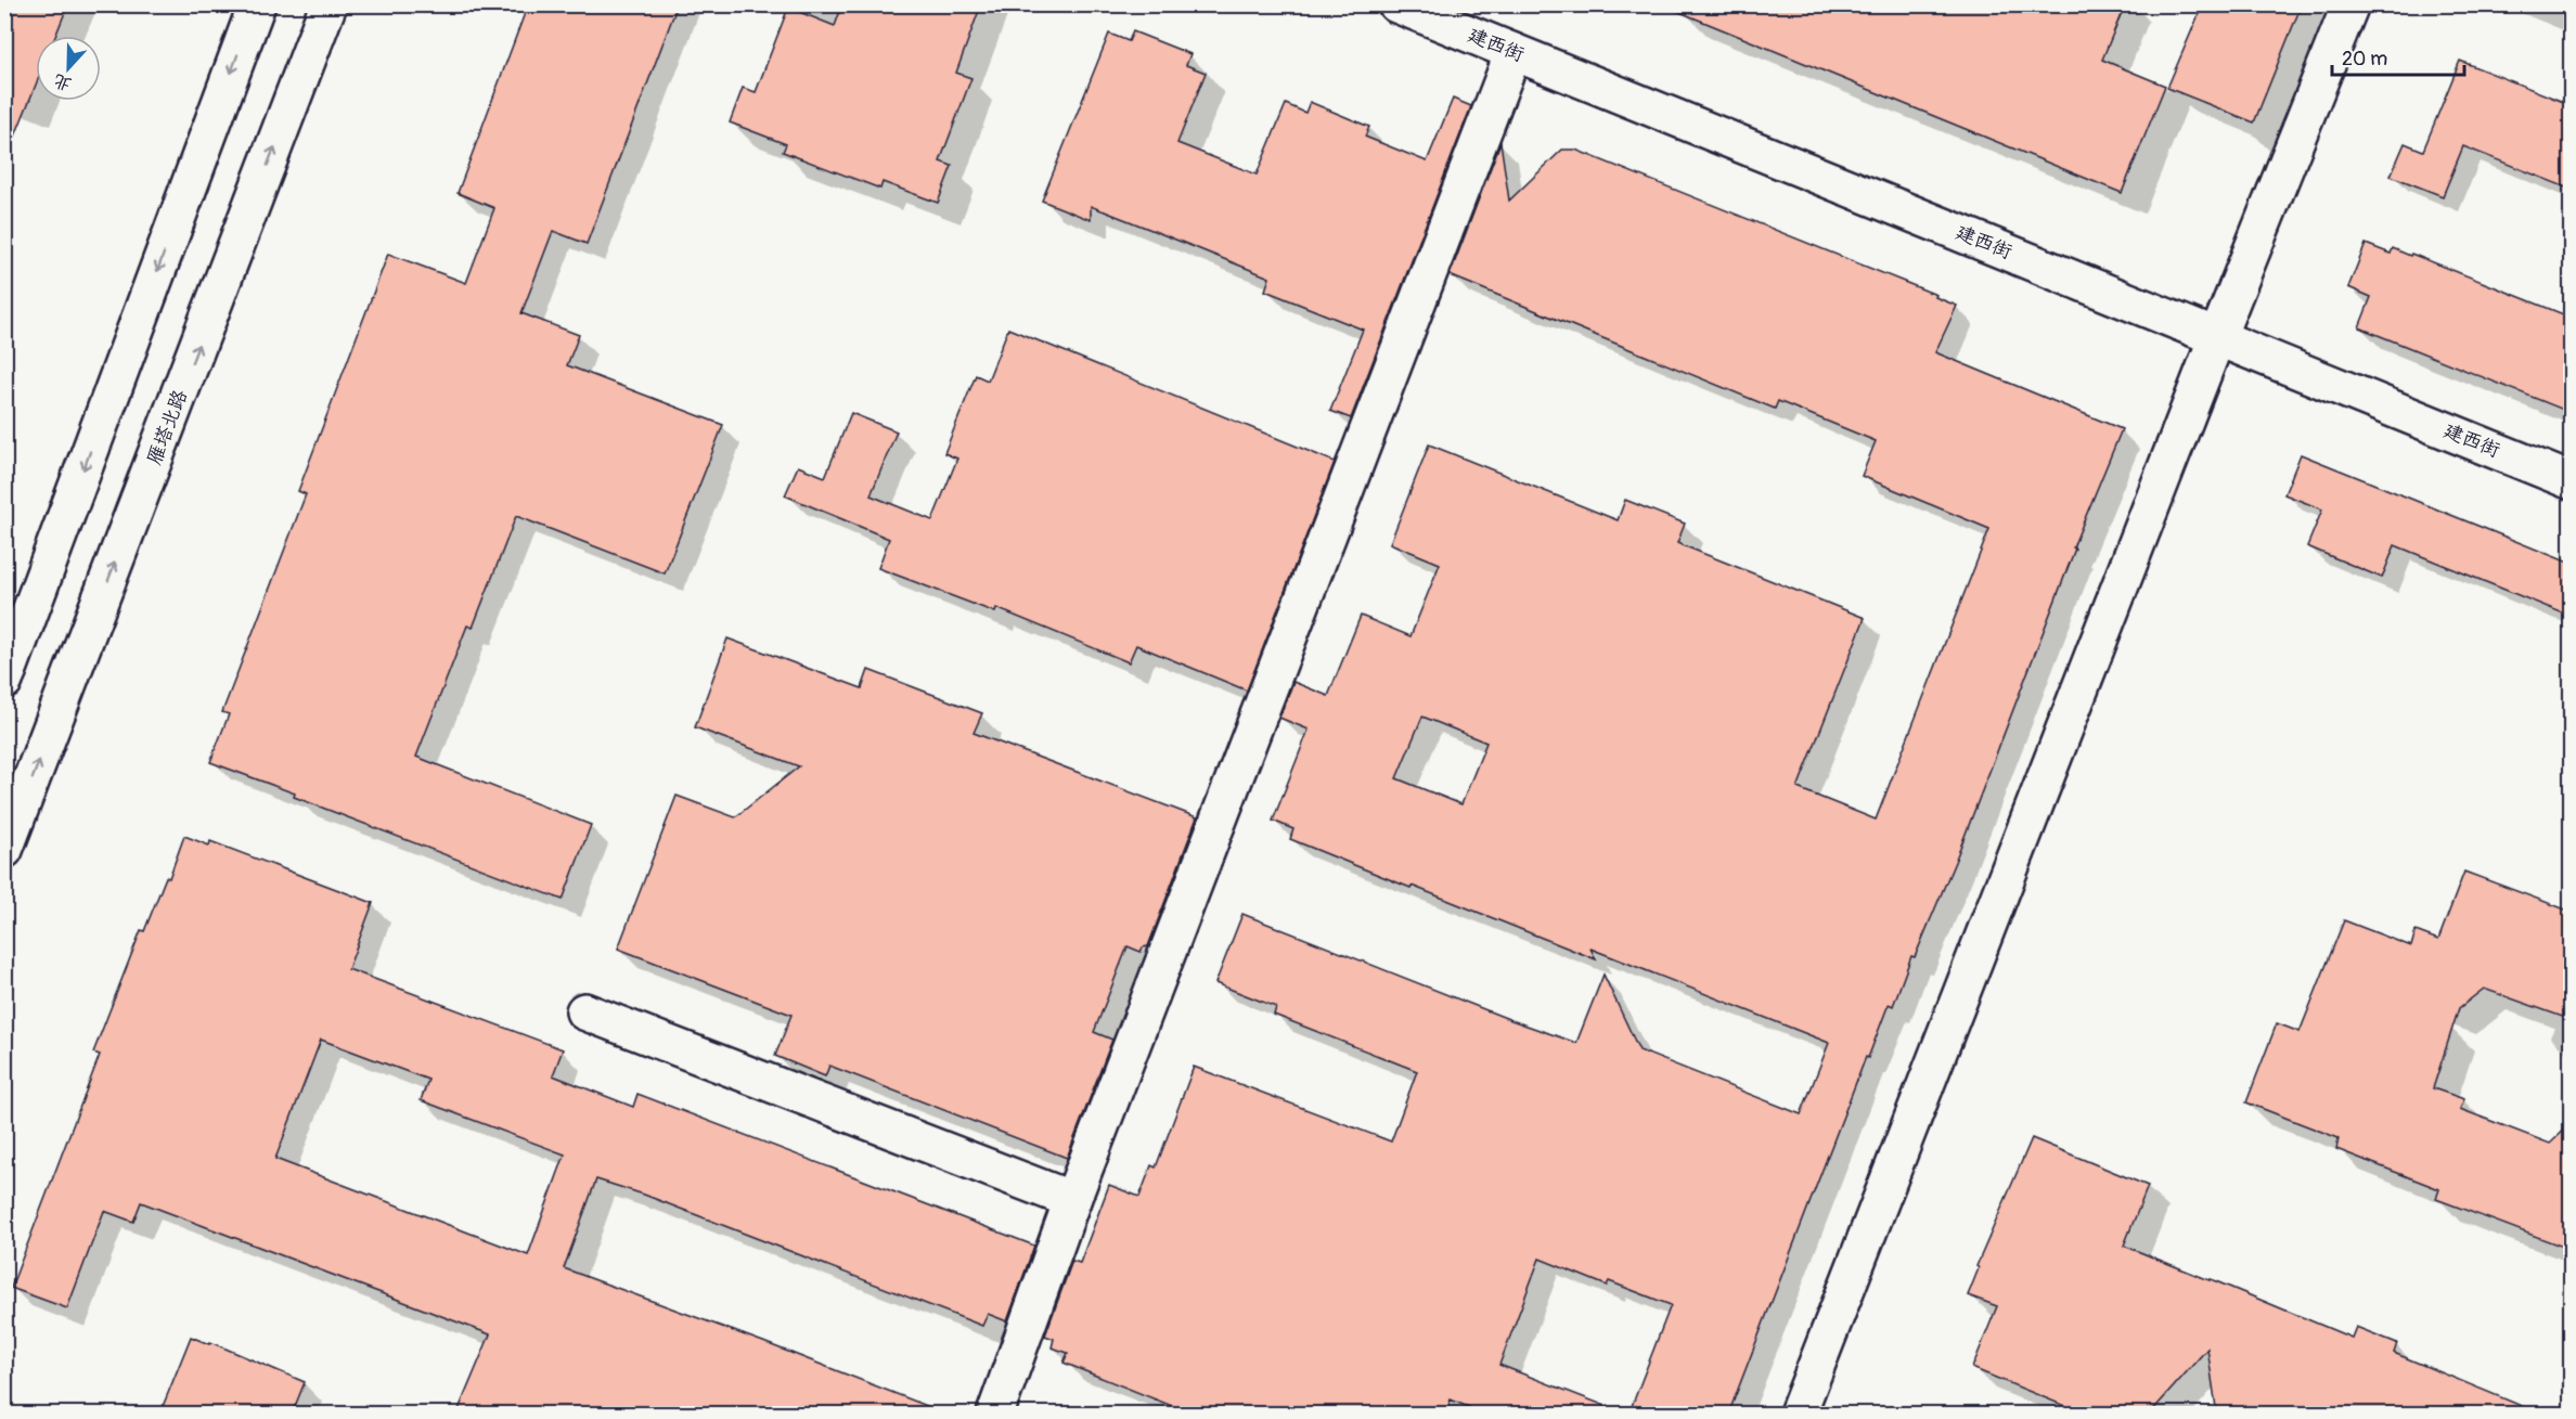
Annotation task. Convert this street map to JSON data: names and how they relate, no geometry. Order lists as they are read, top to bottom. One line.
{"streets":{"street":["建西街","雁塔北路"]},"scale_bar":"20 m","north":"bottom"}
